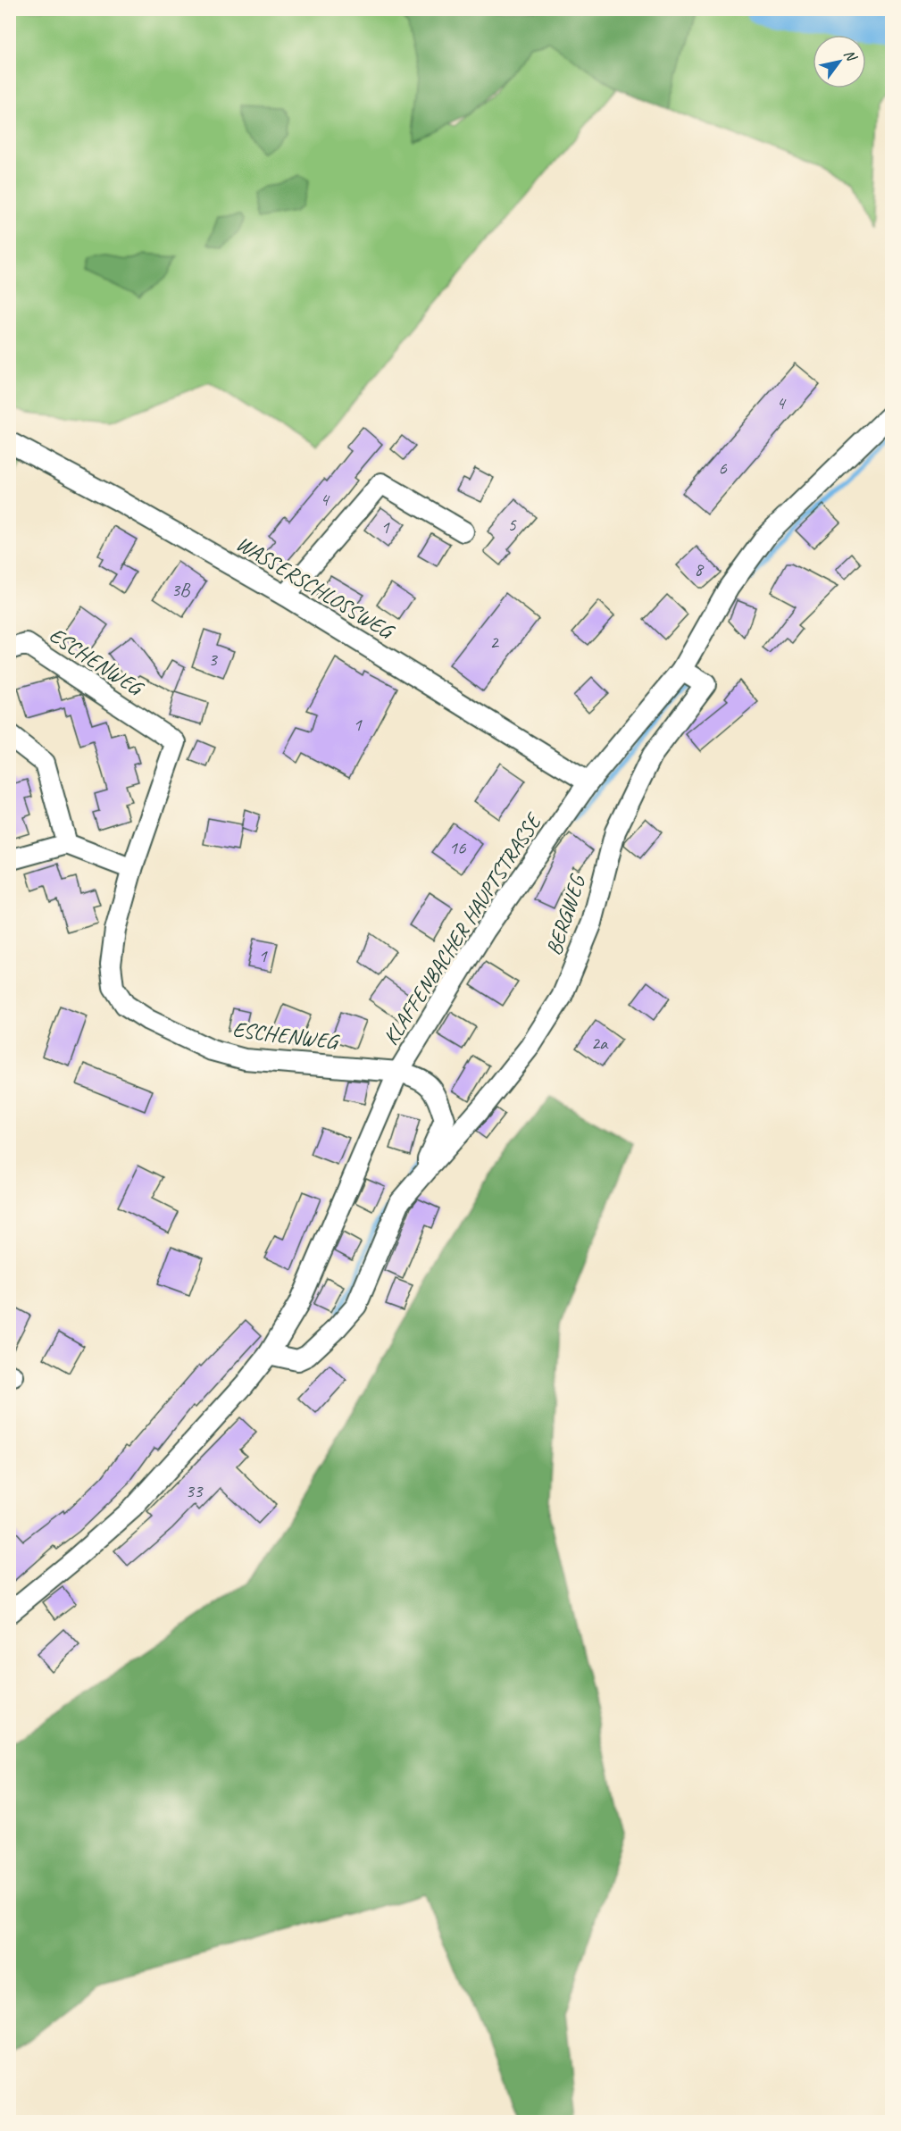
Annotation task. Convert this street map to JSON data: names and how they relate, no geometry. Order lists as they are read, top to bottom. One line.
{"streets":{"street":["WASSERSCHLOSSWEG","ESCHENWEG","BERGWEG","KLAFFENBACHER HAUPTSTRASSE"]},"crossings":[["WASSERSCHLOSSWEG","KLAFFENBACHER HAUPTSTRASSE"],["ESCHENWEG","BERGWEG"],["ESCHENWEG","KLAFFENBACHER HAUPTSTRASSE"],["BERGWEG","KLAFFENBACHER HAUPTSTRASSE"]],"house_numbers":["4","6","4","5","1","8","3B","2","3","1","16","1","2a","33"],"north":"top right"}
